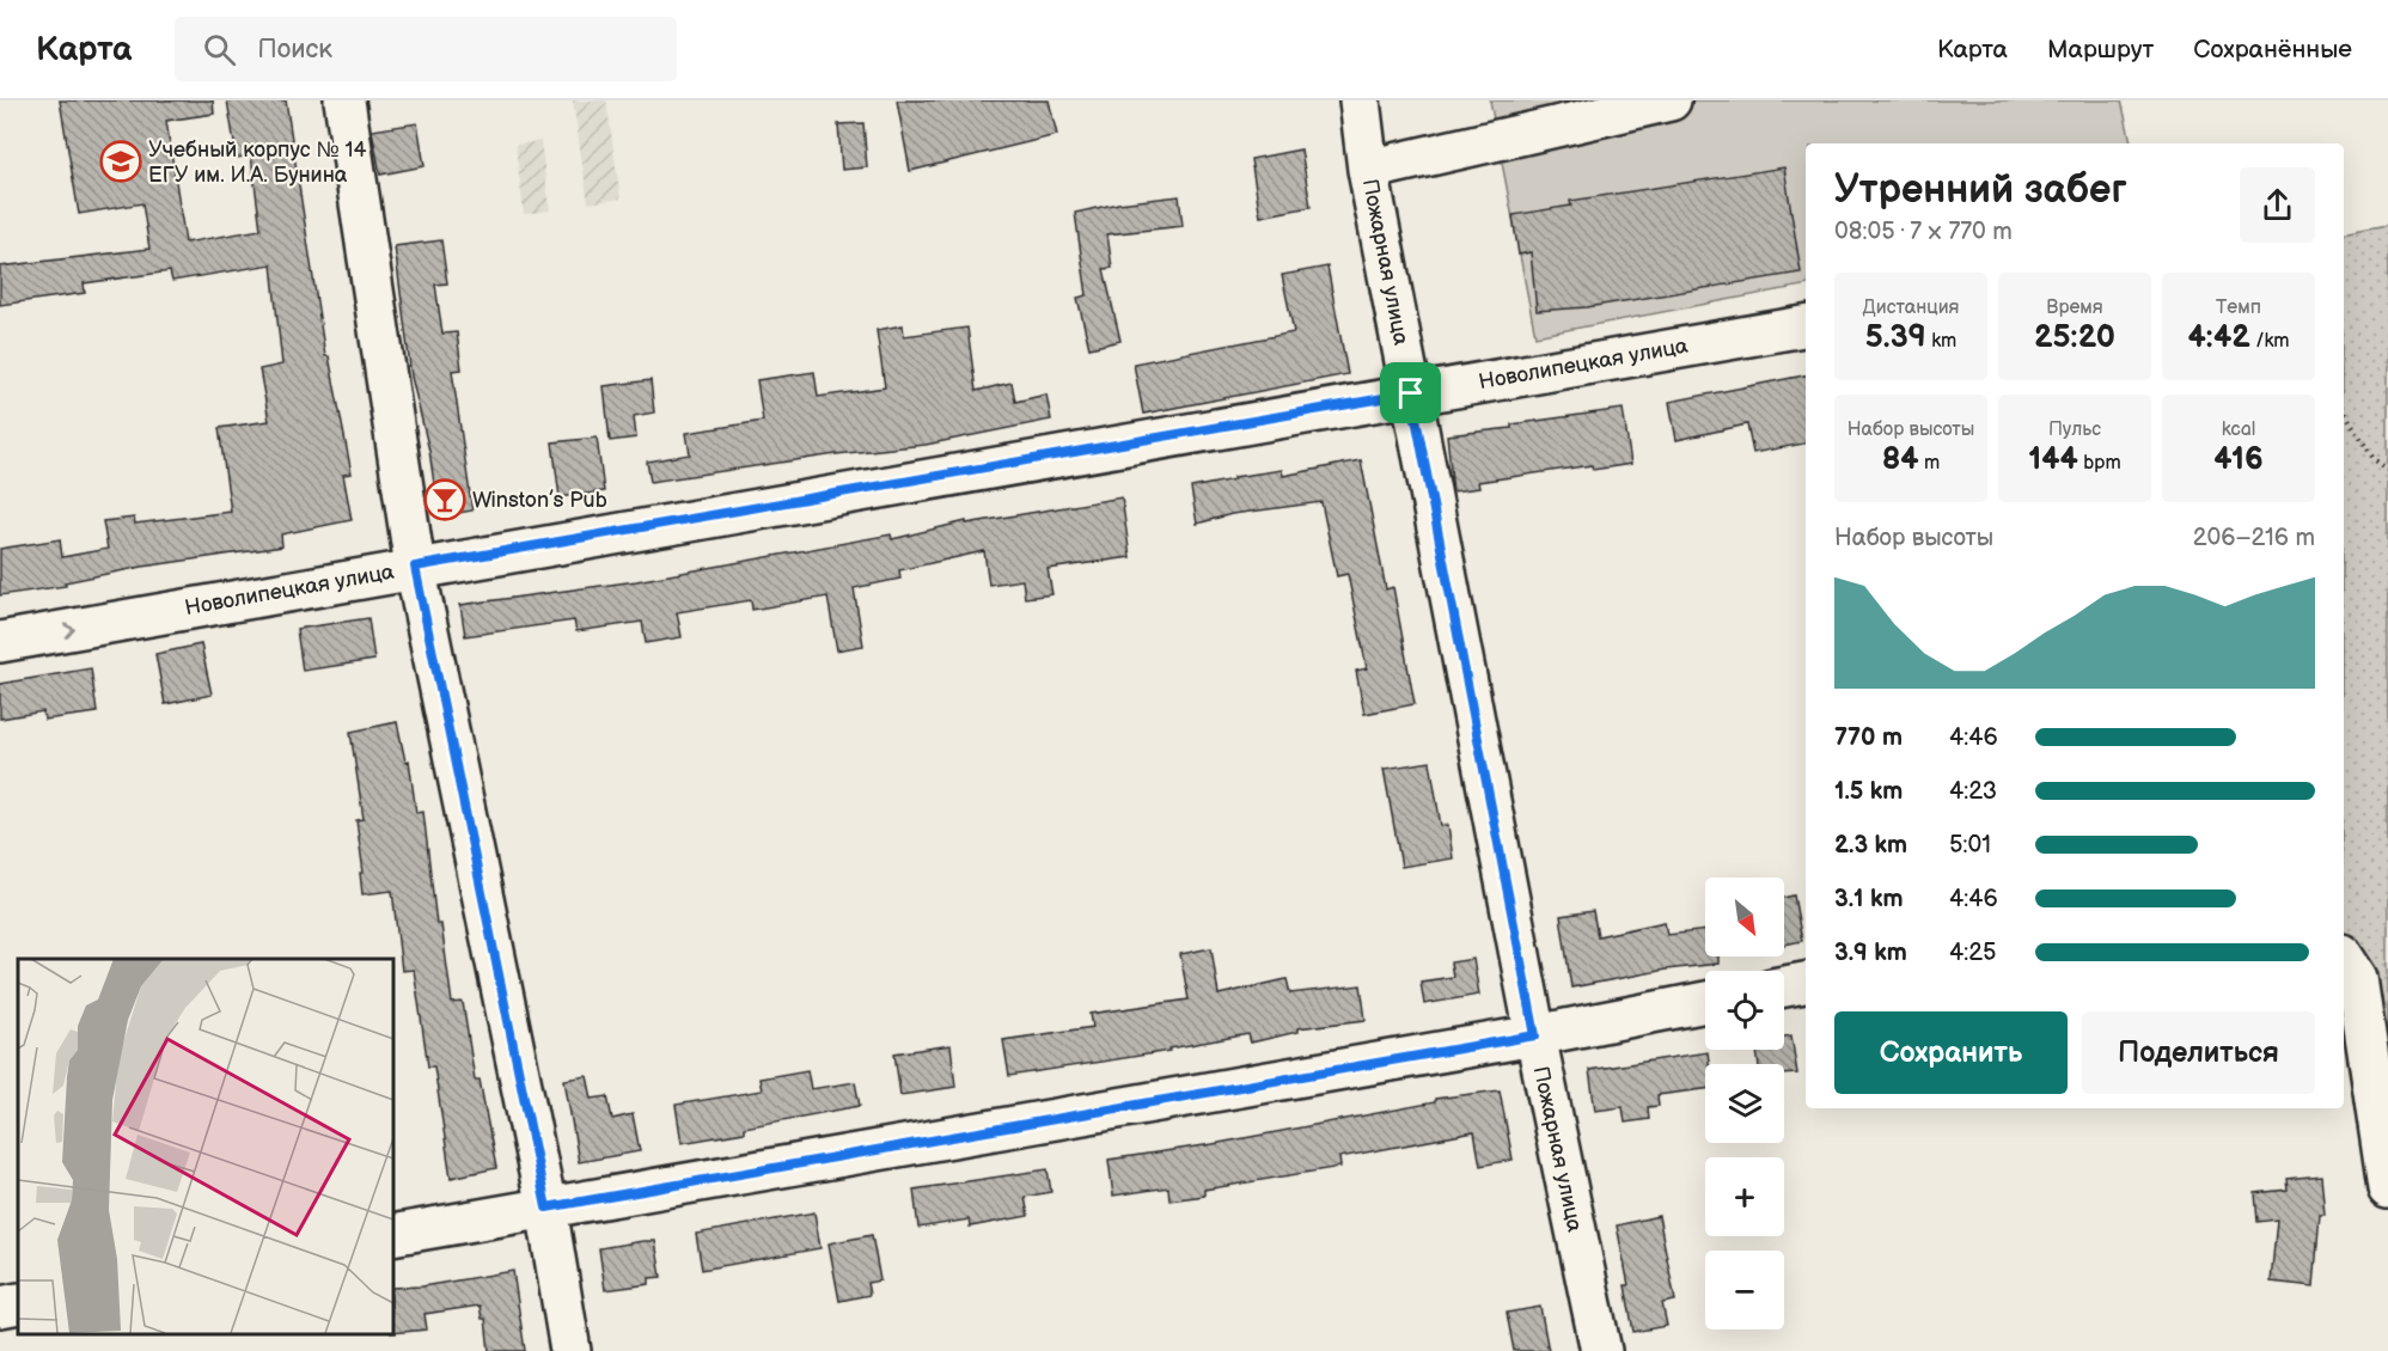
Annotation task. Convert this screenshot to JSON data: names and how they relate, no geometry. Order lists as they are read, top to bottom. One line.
{"streets":{"street":["Пожарная улица","Новолипецкая улица"]},"crossings":[["Пожарная улица","Новолипецкая улица"]],"places":{"school or university":["Учебный корпус № 14 ЕГУ им. И.А. Бунина"],"bar":["Winston’s Pub"]},"north":"bottom right","page":{"header":"Карта","search":"Поиск","nav":["Карта","Маршрут","Сохранённые"],"heading":["Утренний забег","08:05 · 7 × 770 m"],"stats":[["Дистанция","5.39 km"],["Время","25:20"],["Темп","4:42 /km"],["Набор высоты","84 m"],["Пульс","144 bpm"],["kcal","416"]],"chart":["Набор высоты","206–216 m"],"list":[{"name":"770 m","note":"4:46"},{"name":"1.5 km","note":"4:23"},{"name":"2.3 km","note":"5:01"},{"name":"3.1 km","note":"4:46"},{"name":"3.9 km","note":"4:25"}],"map_buttons":["+","−"],"buttons":["Сохранить","Поделиться"]}}
